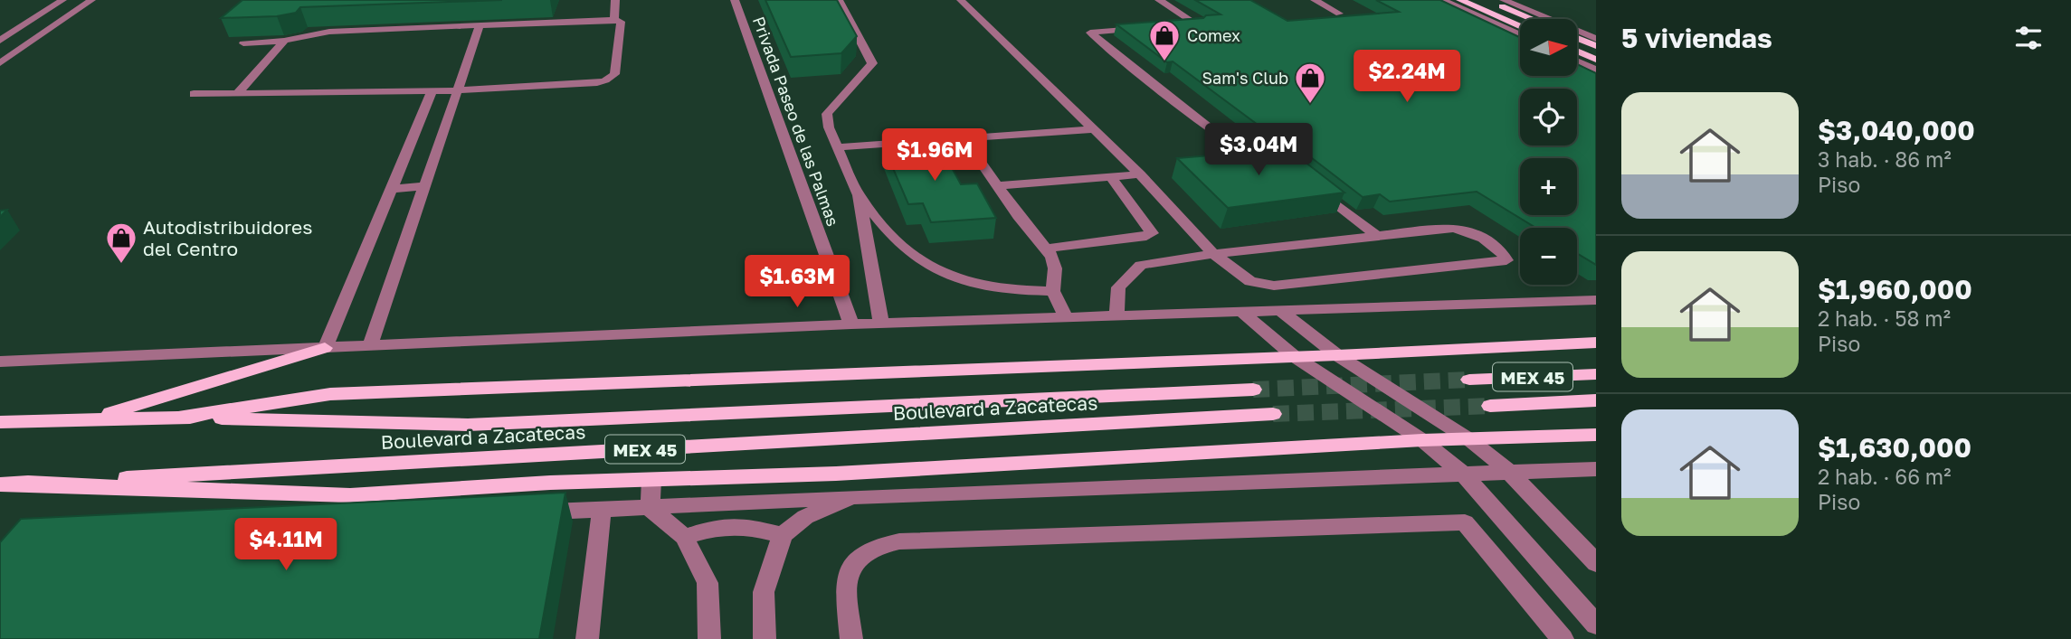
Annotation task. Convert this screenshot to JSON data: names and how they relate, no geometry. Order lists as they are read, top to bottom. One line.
{"streets":{"main road":["MEX 45","Boulevard a Zacatecas"],"street":["Privada Paseo de las Palmas"]},"places":{"shop":["Comex","Sam's Club","Autodistribuidores del Centro"]},"north":"right","page":{"heading":"5 viviendas","map_buttons":["+","−"],"price":["$2.24M","$3.04M","$1.96M","$1.63M","$4.11M"],"list":[{"name":"$3,040,000","note":"3 hab. · 86 m² · Piso"},{"name":"$1,960,000","note":"2 hab. · 58 m² · Piso"},{"name":"$1,630,000","note":"2 hab. · 66 m² · Piso"}]}}
